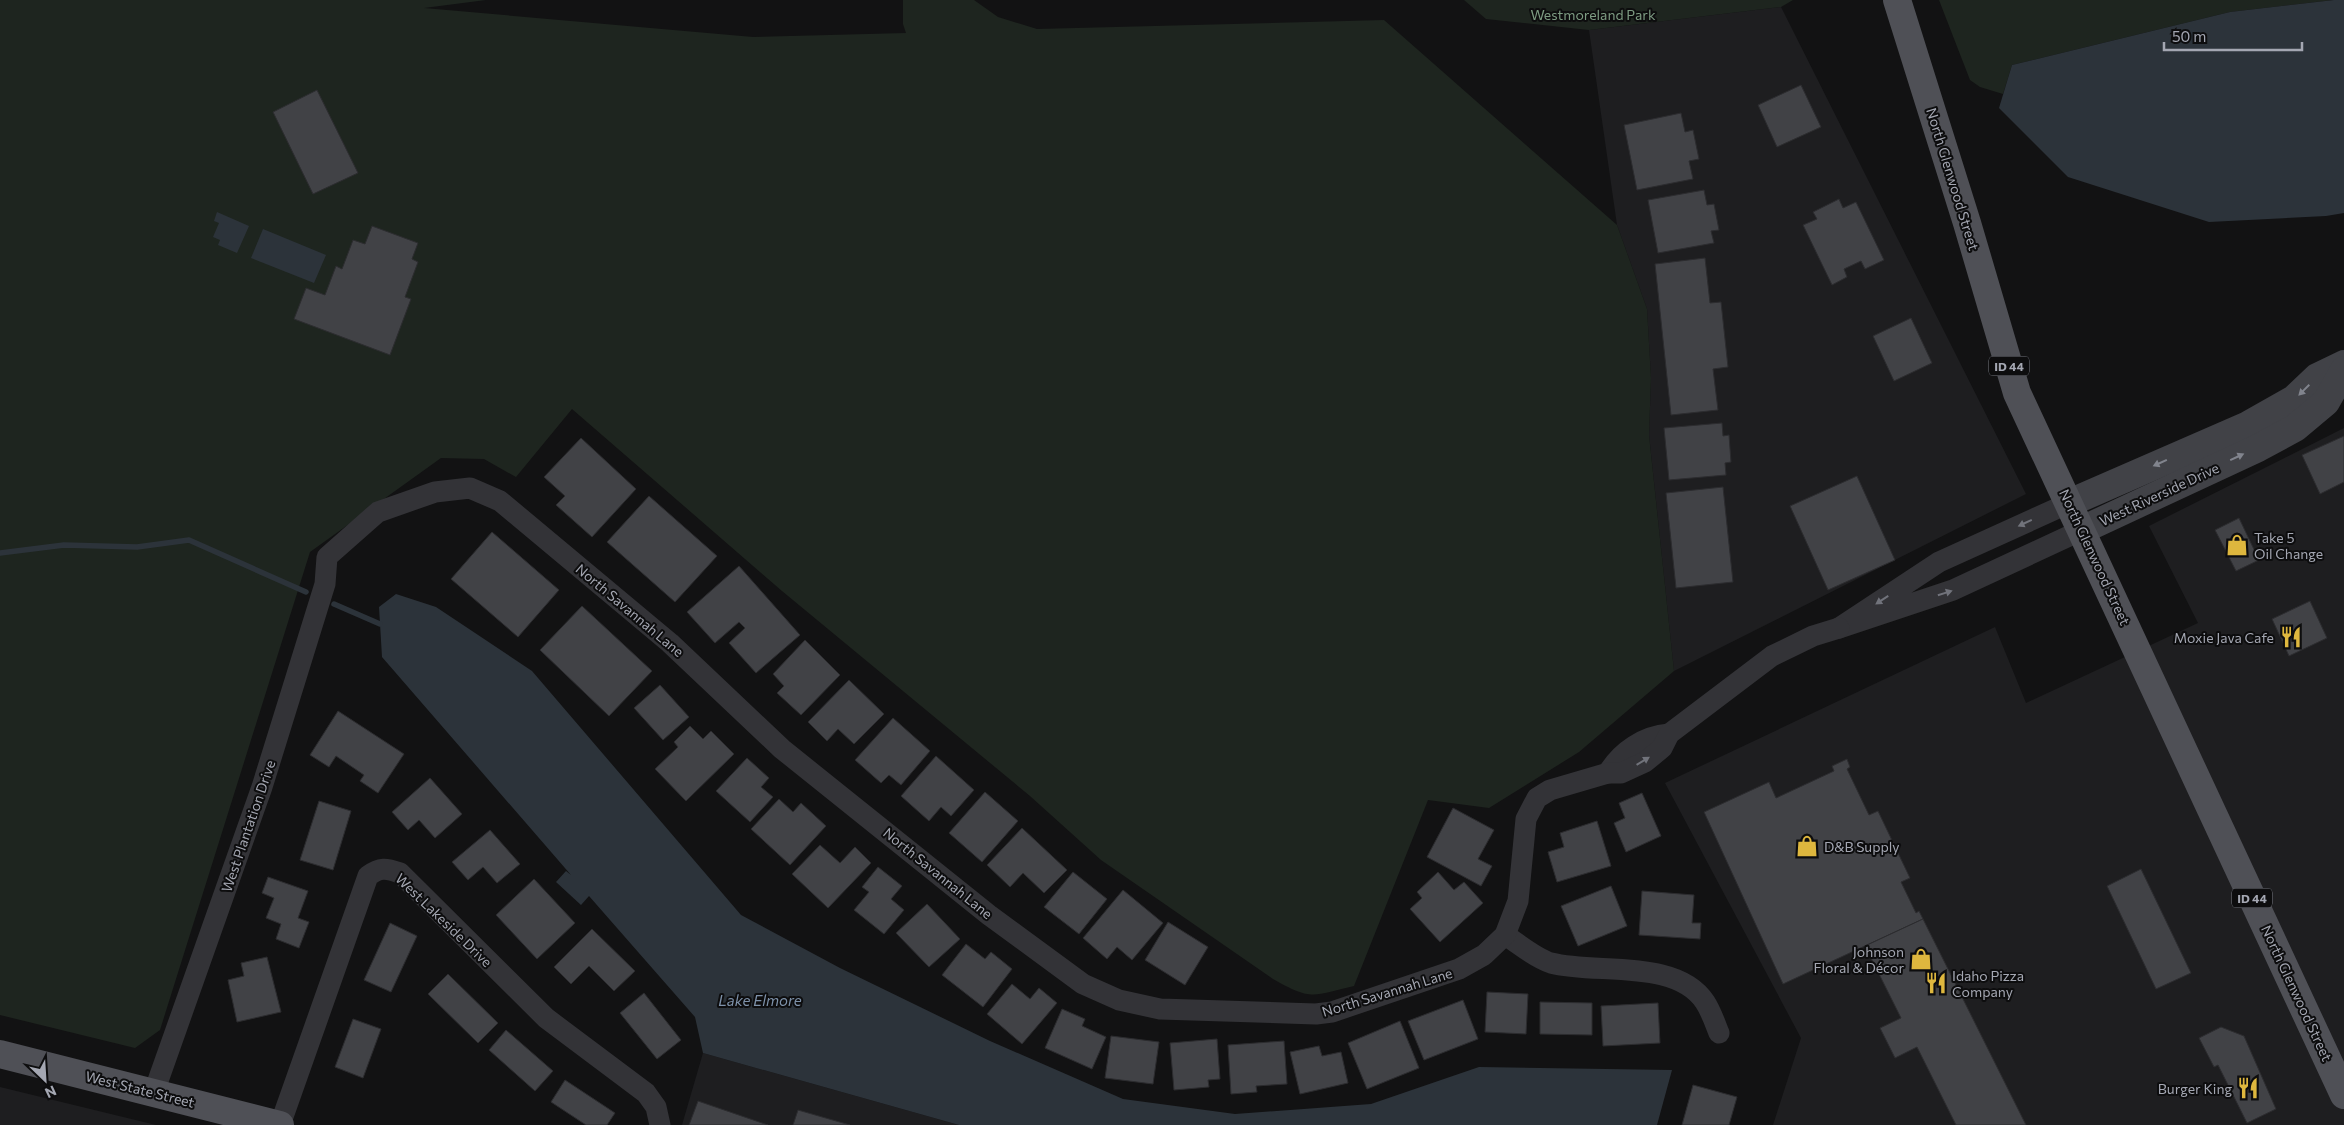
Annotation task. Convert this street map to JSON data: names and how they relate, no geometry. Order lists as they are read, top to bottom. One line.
{"streets":{"main road":["North Glenwood Street","ID 44","West State Street"],"street":["West Riverside Drive","North Savannah Lane","West Plantation Drive","West Lakeside Drive"]},"crossings":[["North Glenwood Street","West Riverside Drive"],["West Riverside Drive","North Savannah Lane"],["North Savannah Lane","West Plantation Drive"],["West Plantation Drive","West State Street"],["West Lakeside Drive","West State Street"]],"water":["Lake Elmore"],"parks":["Westmoreland Park"],"places":{"shop":["Take 5 Oil Change","D&B Supply","Johnson Floral & Décor"],"restaurant":["Moxie Java Cafe","Idaho Pizza Company","Burger King"]},"scale_bar":"50 m","north":"bottom right"}
